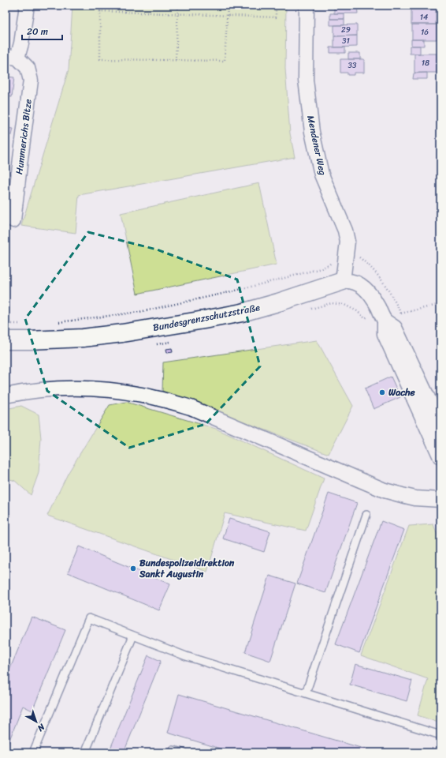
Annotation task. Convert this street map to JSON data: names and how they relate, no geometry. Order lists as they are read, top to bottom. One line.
{"streets":{"street":["Hummerichs Bitze","Mendener Weg","Bundesgrenzschutzstraße"]},"crossings":[["Mendener Weg","Bundesgrenzschutzstraße"]],"places":["Wache","Bundespolizeidirektion Sankt Augustin"],"house_numbers":["14","29","16","31","18","33"],"scale_bar":"20 m","north":"bottom right"}
